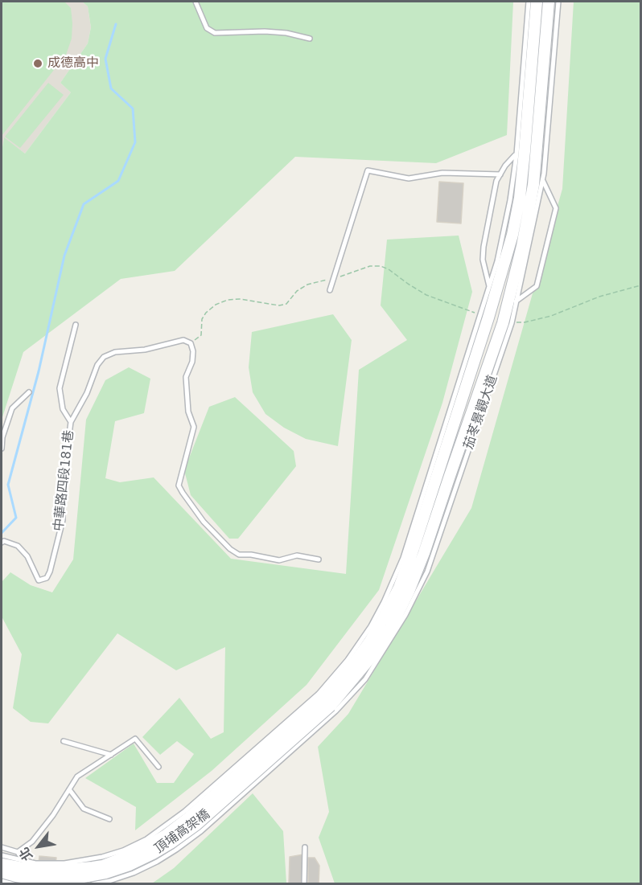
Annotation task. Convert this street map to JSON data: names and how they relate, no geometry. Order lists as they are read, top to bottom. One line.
{"streets":{"street":["茄苳景觀大道","頂埔高架橋"],"lane":["中華路四段181巷"]},"crossings":[["茄苳景觀大道","頂埔高架橋"]],"places":["成德高中"],"north":"bottom left"}
